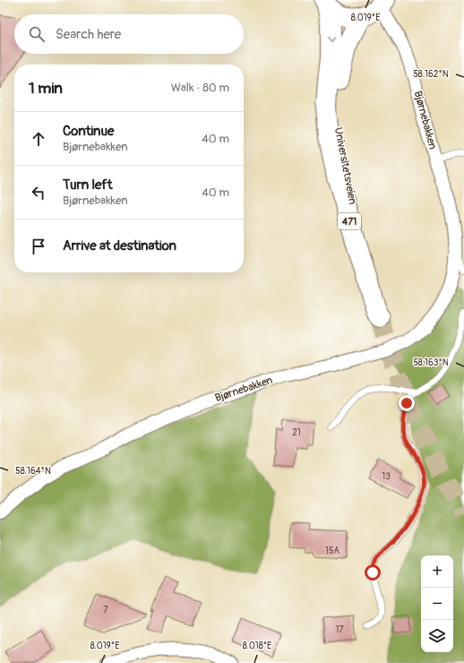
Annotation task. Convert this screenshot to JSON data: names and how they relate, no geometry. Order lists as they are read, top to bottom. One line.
{"streets":{"main road":["Universitetsveien","471"],"street":["Bjørnebakken"]},"crossings":[["Universitetsveien","471"]],"house_numbers":["21","13","15A","7","17"],"page":{"search":"Search here","heading":["1 min","Walk · 80 m"],"list":[["Continue","Bjørnebakken","40 m"],["Turn left","Bjørnebakken","40 m"],"Arrive at destination"],"map_buttons":["+","−"]},"coordinates":["8.019°E","58.162°N","58.163°N","58.164°N","8.018°E"]}
